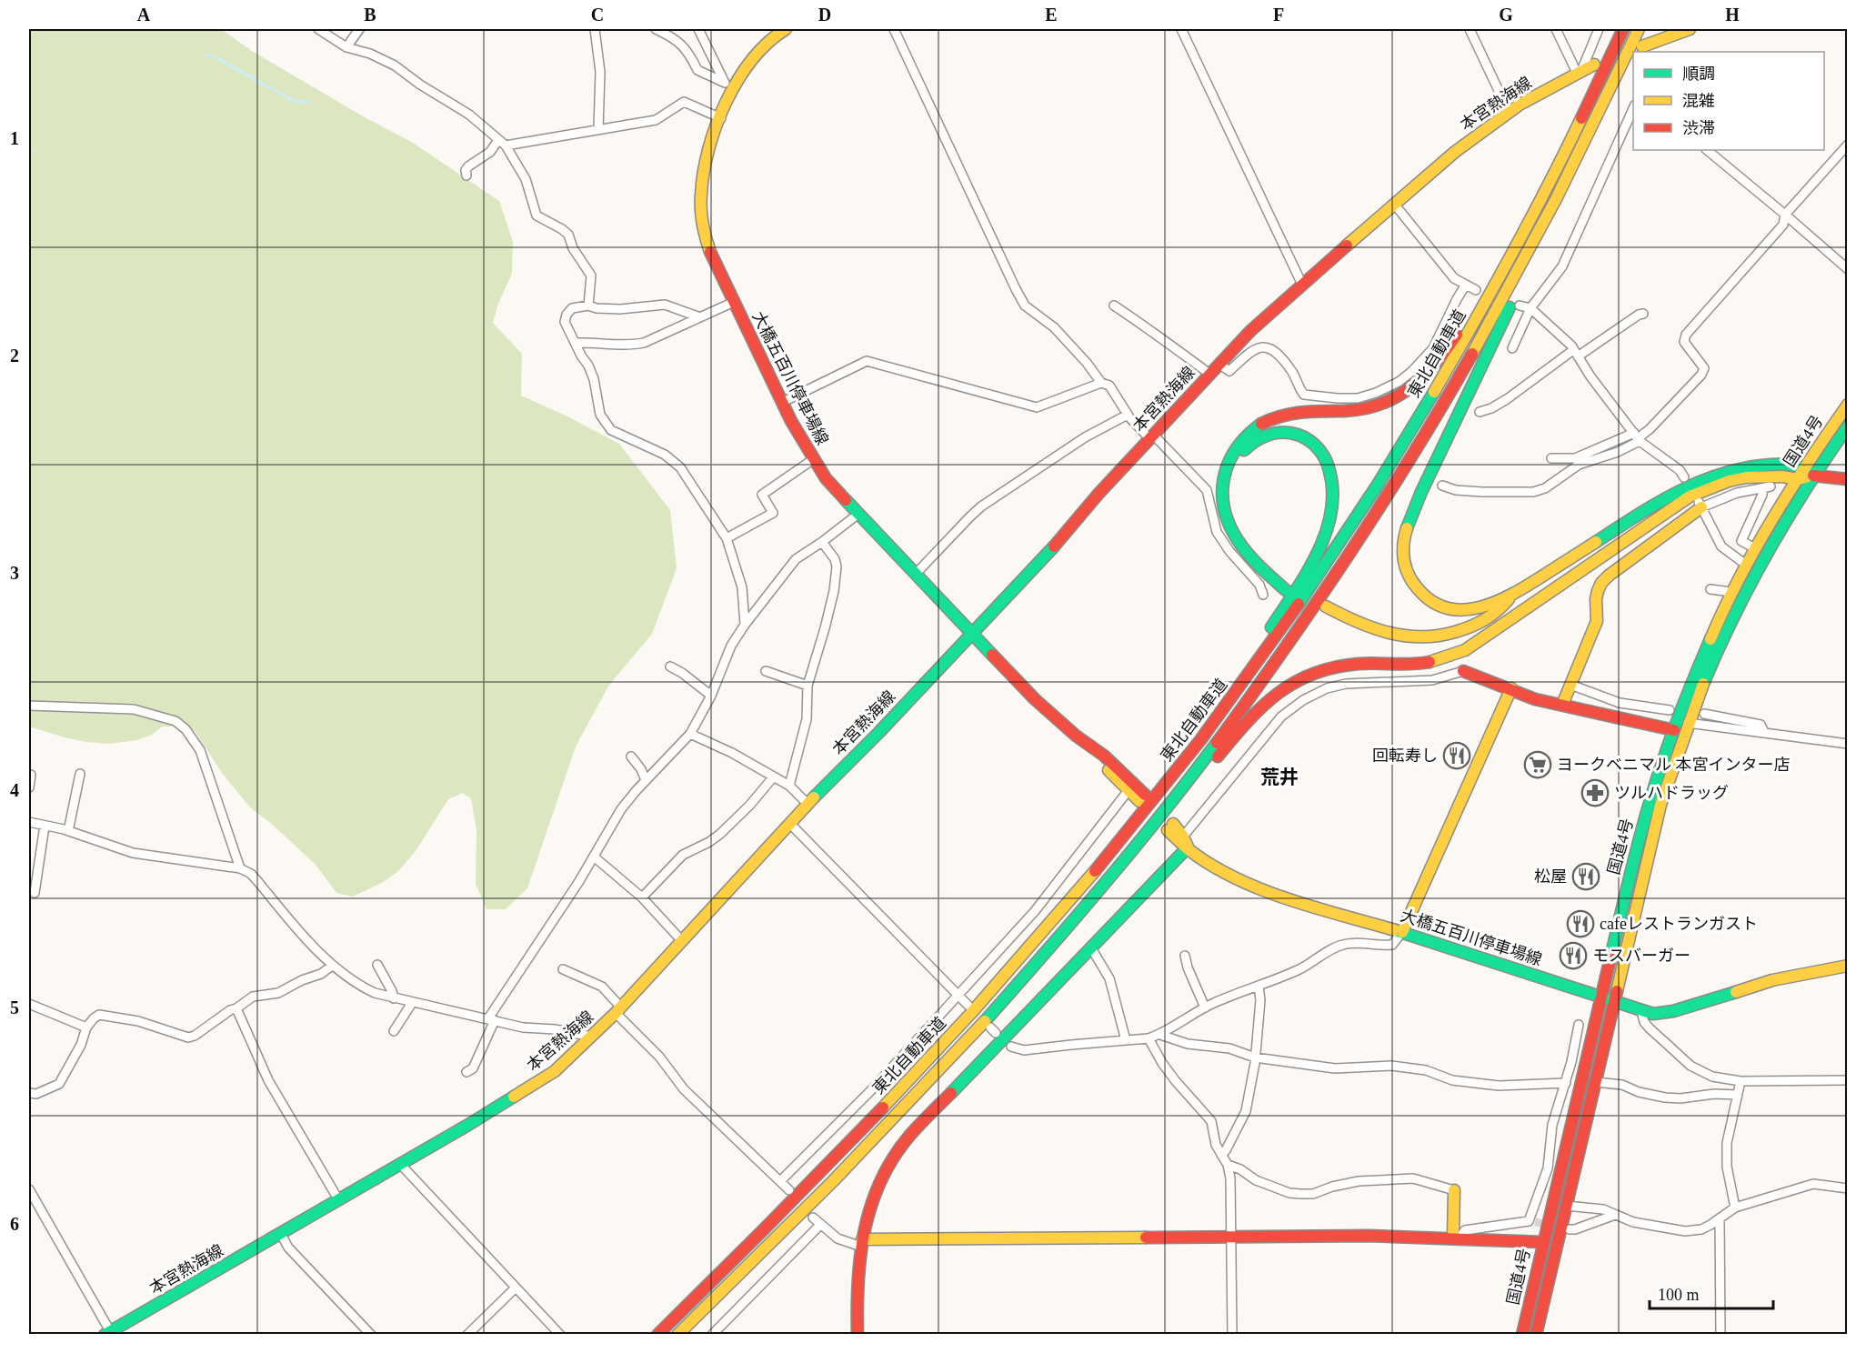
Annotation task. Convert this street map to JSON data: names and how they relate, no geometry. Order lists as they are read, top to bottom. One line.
{"streets":{"main road":["本宮熱海線","東北自動車道","大橋五百川停車場線","国道4号"]},"crossings":[["本宮熱海線","大橋五百川停車場線"],["大橋五百川停車場線","国道4号"]],"districts":["荒井"],"places":{"restaurant":["回転寿し","松屋","cafeレストランガスト","モスバーガー"],"supermarket":["ヨークベニマル 本宮インター店"],"pharmacy":["ツルハドラッグ"]},"legend":["順調","混雑","渋滞"],"scale_bar":"100 m","grid":{"columns":["A","B","C","D","E","F","G","H"],"rows":["1","2","3","4","5","6"]}}
